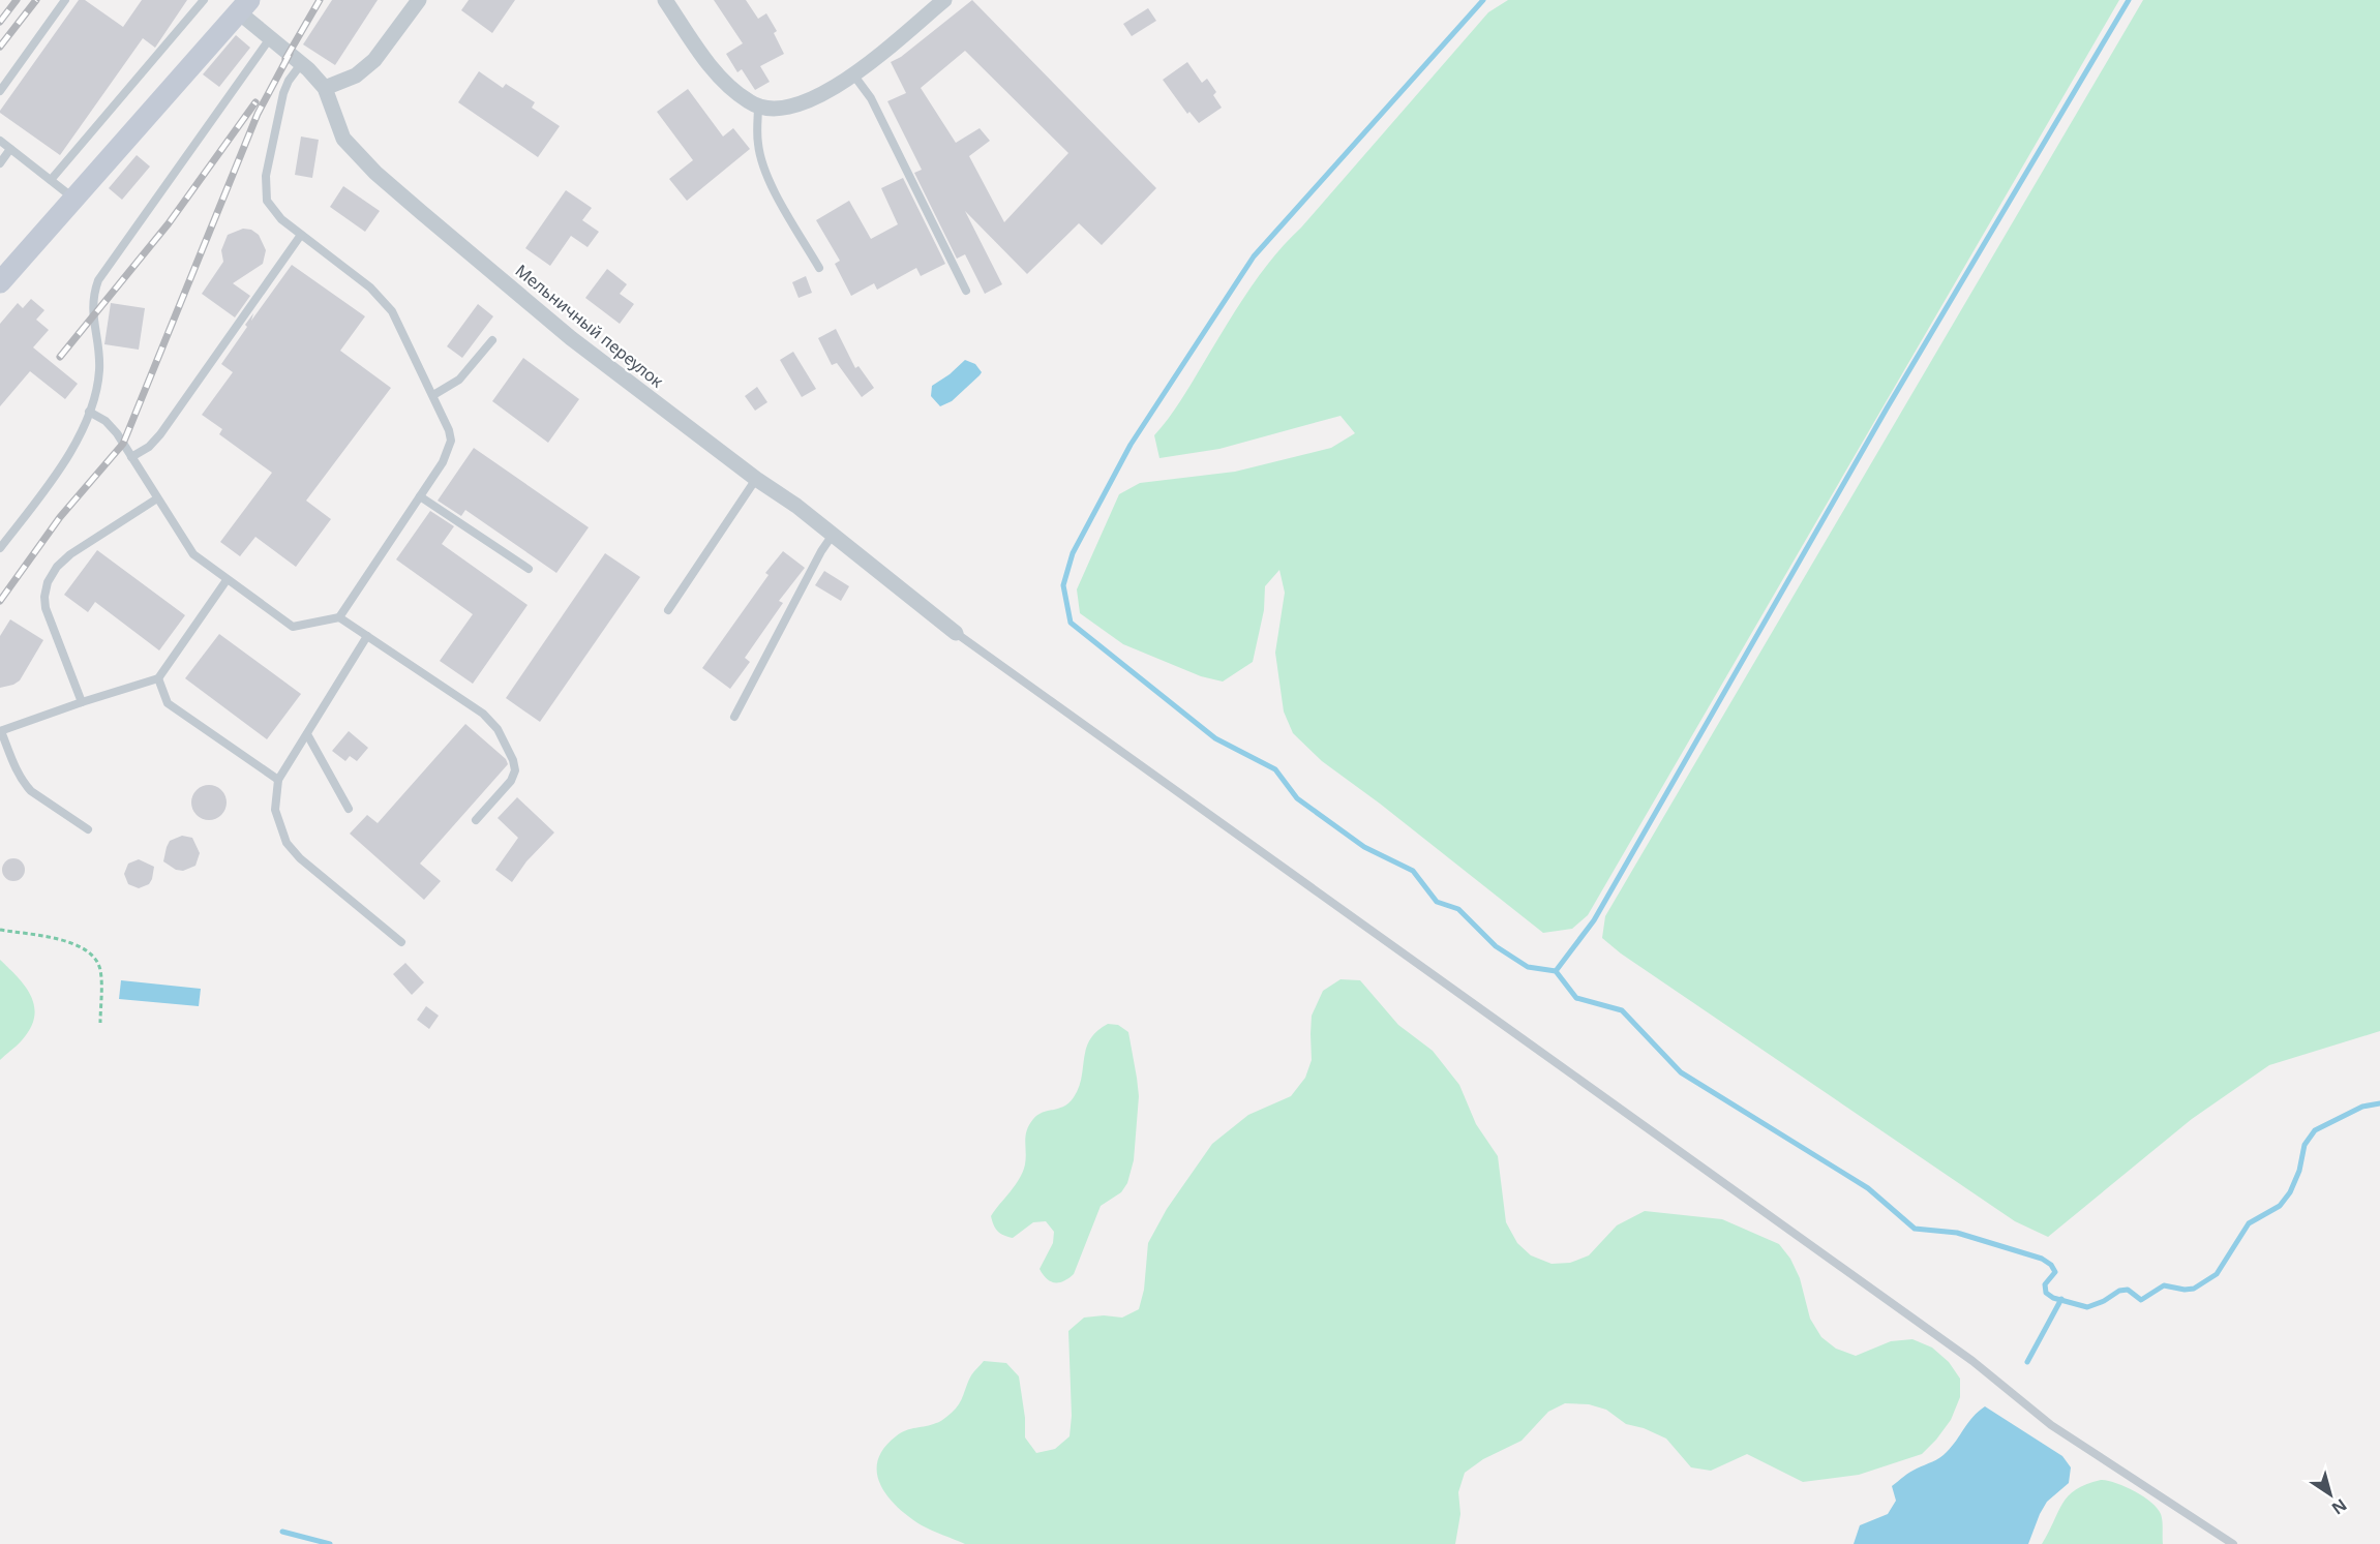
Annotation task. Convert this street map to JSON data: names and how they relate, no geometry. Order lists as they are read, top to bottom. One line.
{"streets":{"street":["Мельничный переулок"]},"north":"bottom right"}
